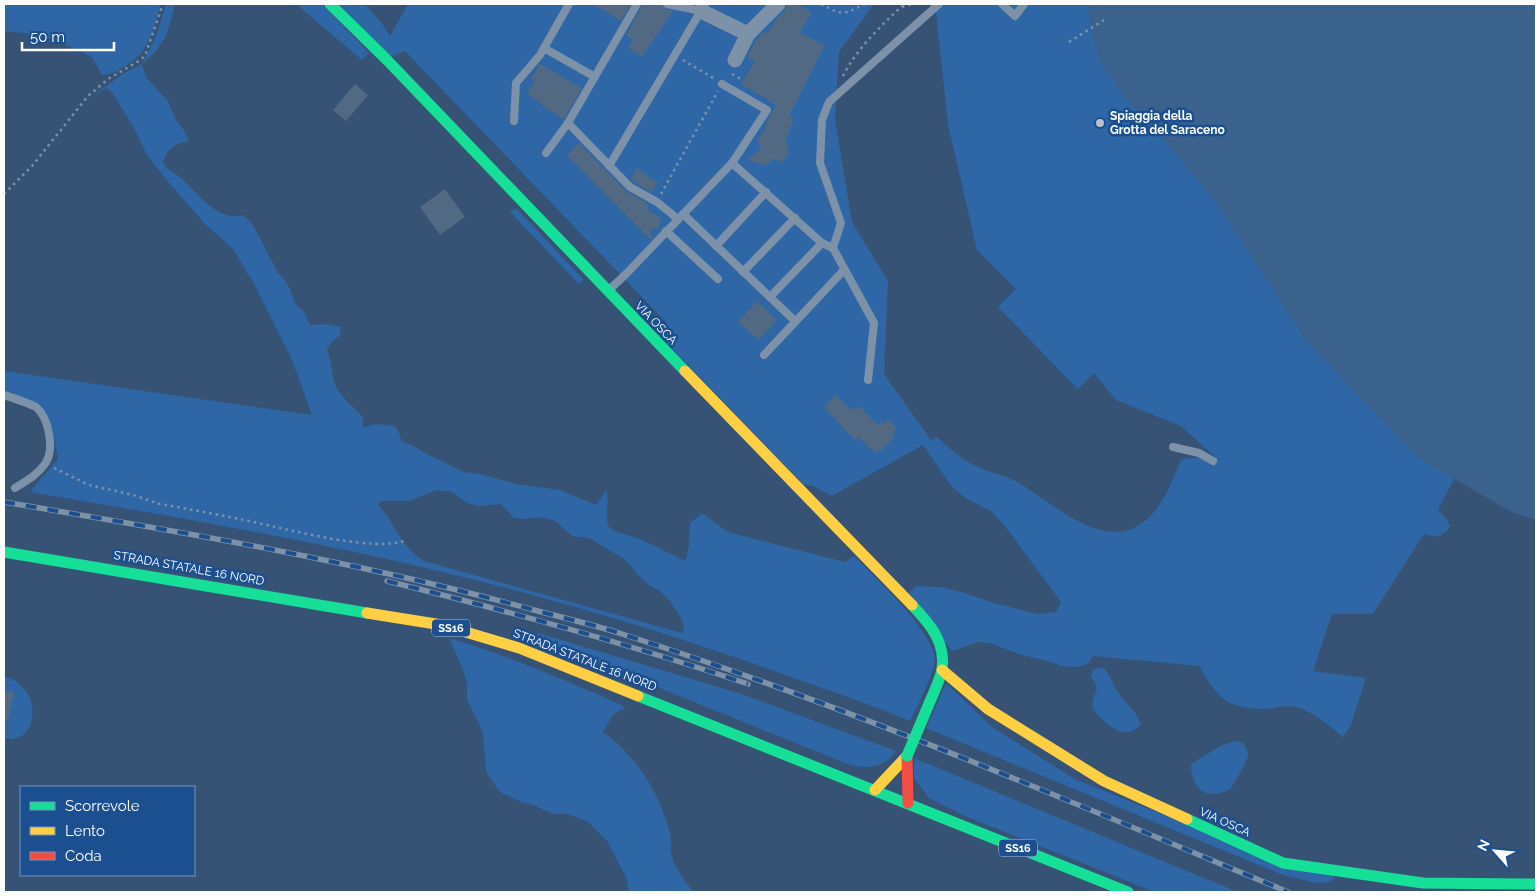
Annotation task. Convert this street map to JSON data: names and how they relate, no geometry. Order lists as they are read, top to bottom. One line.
{"streets":{"street":["VIA OSCA","STRADA STATALE 16 NORD","SS16"]},"places":["Spiaggia della Grotta del Saraceno"],"legend":["Scorrevole","Lento","Coda"],"scale_bar":"50 m","north":"top left"}
